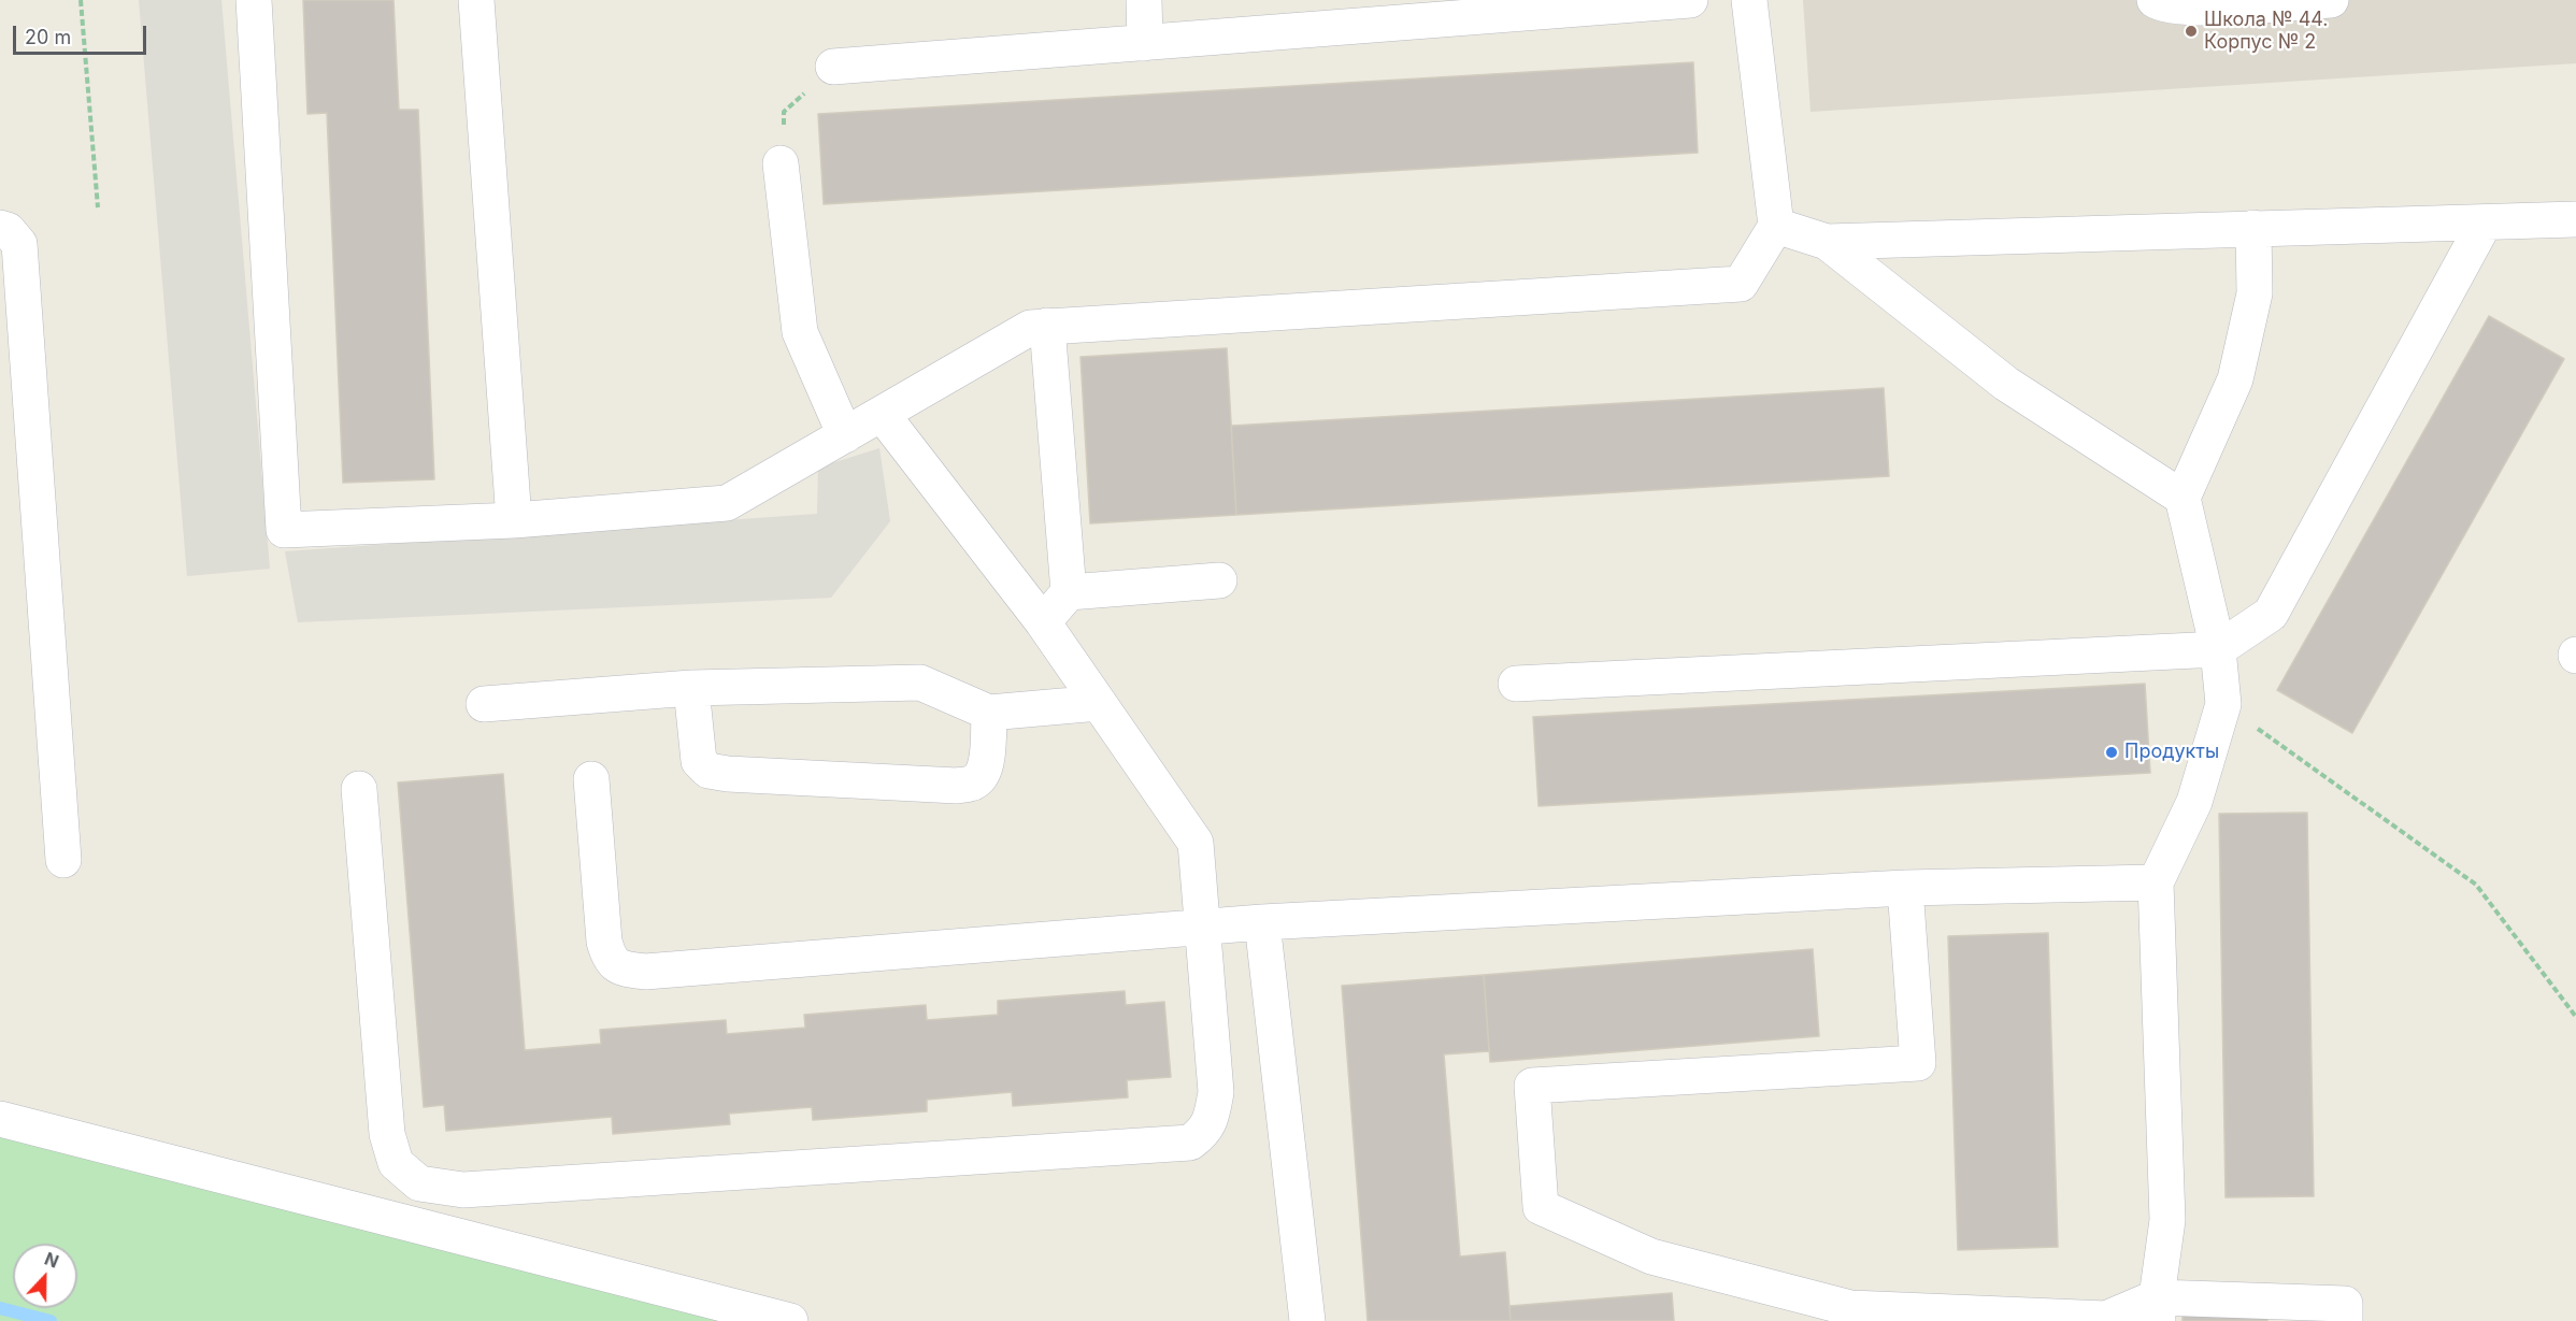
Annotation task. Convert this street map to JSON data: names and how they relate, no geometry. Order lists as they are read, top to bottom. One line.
{"places":["Школа № 44. Корпус № 2","Продукты"],"scale_bar":"20 m","north":"top"}
